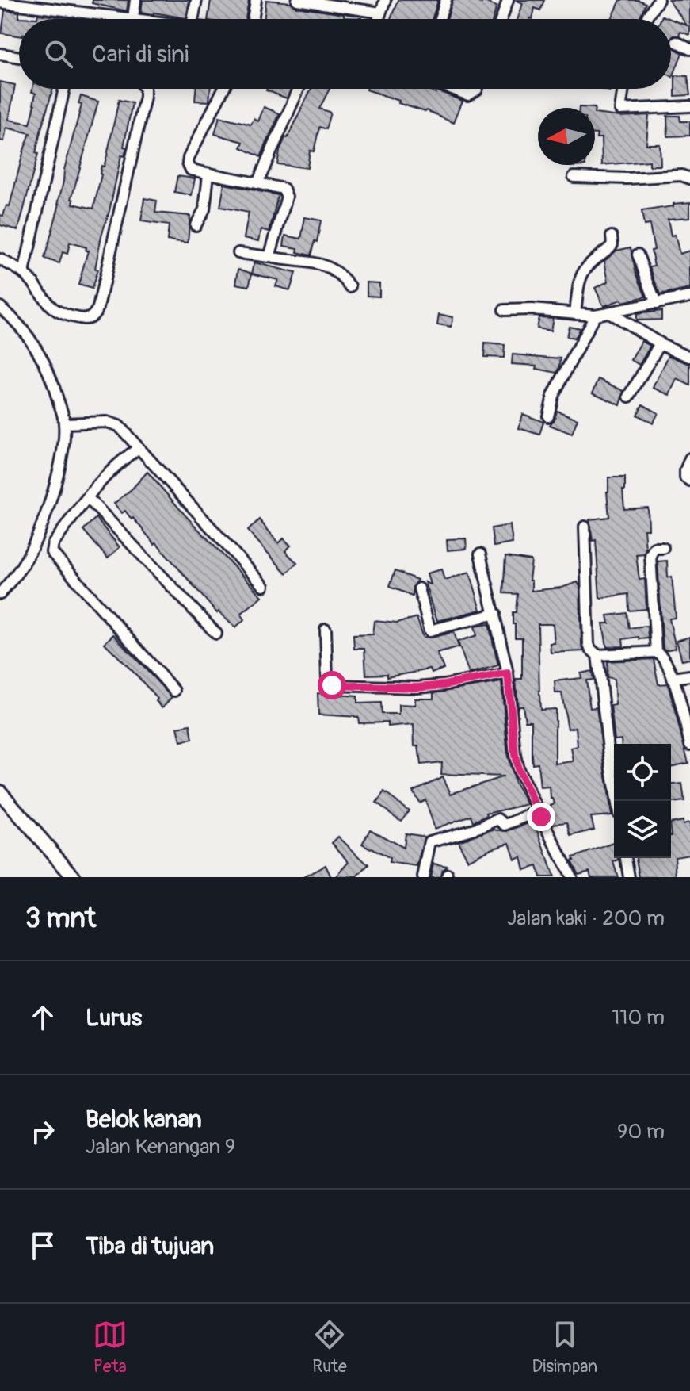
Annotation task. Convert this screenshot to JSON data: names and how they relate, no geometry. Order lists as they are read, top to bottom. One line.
{"north":"left","page":{"search":"Cari di sini","heading":["3 mnt","Jalan kaki · 200 m"],"list":[["Lurus","110 m"],["Belok kanan","Jalan Kenangan 9","90 m"],"Tiba di tujuan"],"nav":["Peta","Rute","Disimpan"]}}
